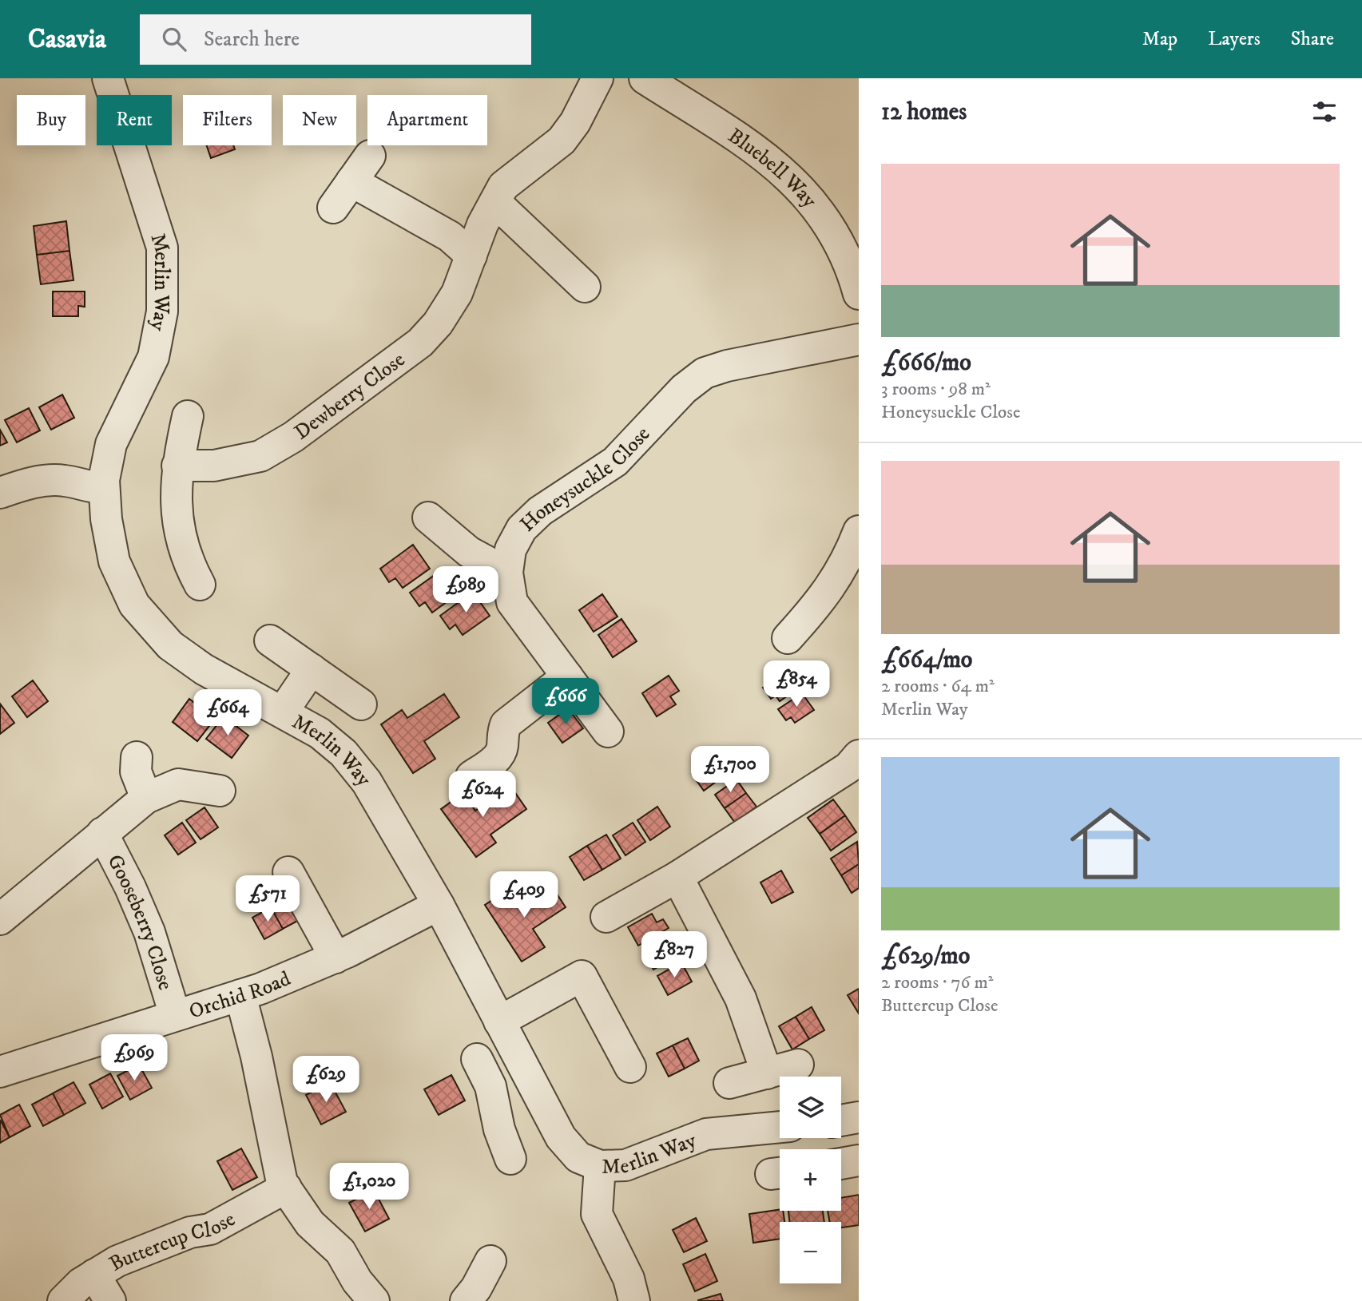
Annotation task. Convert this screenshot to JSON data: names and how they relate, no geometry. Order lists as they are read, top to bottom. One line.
{"streets":{"street":["Bluebell Way","Merlin Way","Dewberry Close","Honeysuckle Close","Gooseberry Close","Orchid Road","Buttercup Close"]},"crossings":[["Merlin Way","Orchid Road"],["Gooseberry Close","Orchid Road"]],"page":{"header":"Casavia","search":"Search here","nav":["Map","Layers","Share"],"heading":"12 homes","chip":["Buy","Rent","Filters","New","Apartment"],"list":[{"name":"£666/mo","note":"3 rooms · 98 m² · Honeysuckle Close"},{"name":"£664/mo","note":"2 rooms · 64 m² · Merlin Way"},{"name":"£629/mo","note":"2 rooms · 76 m² · Buttercup Close"}],"price":["£989","£854","£666","£664","£1,700","£624","£409","£571","£827","£969","£629","£1,020"],"map_buttons":["+","−"]}}
